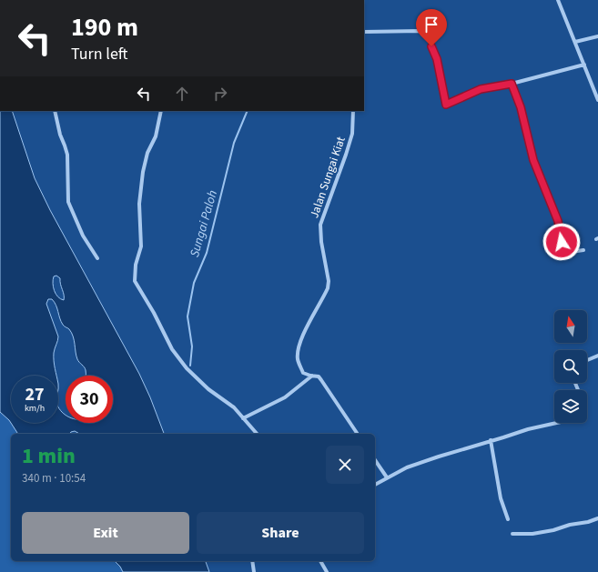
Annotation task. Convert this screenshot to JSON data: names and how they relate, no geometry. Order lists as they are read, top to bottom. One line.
{"streets":{"street":["Jalan Sungai Kiat"]},"water":["Sungai Paloh"],"north":"top","page":{"turn":["190 m","Turn left"],"speed":"27 km/h","limit":"30","heading":["1 min","340 m · 10:54"],"buttons":["Exit","Share"]}}
